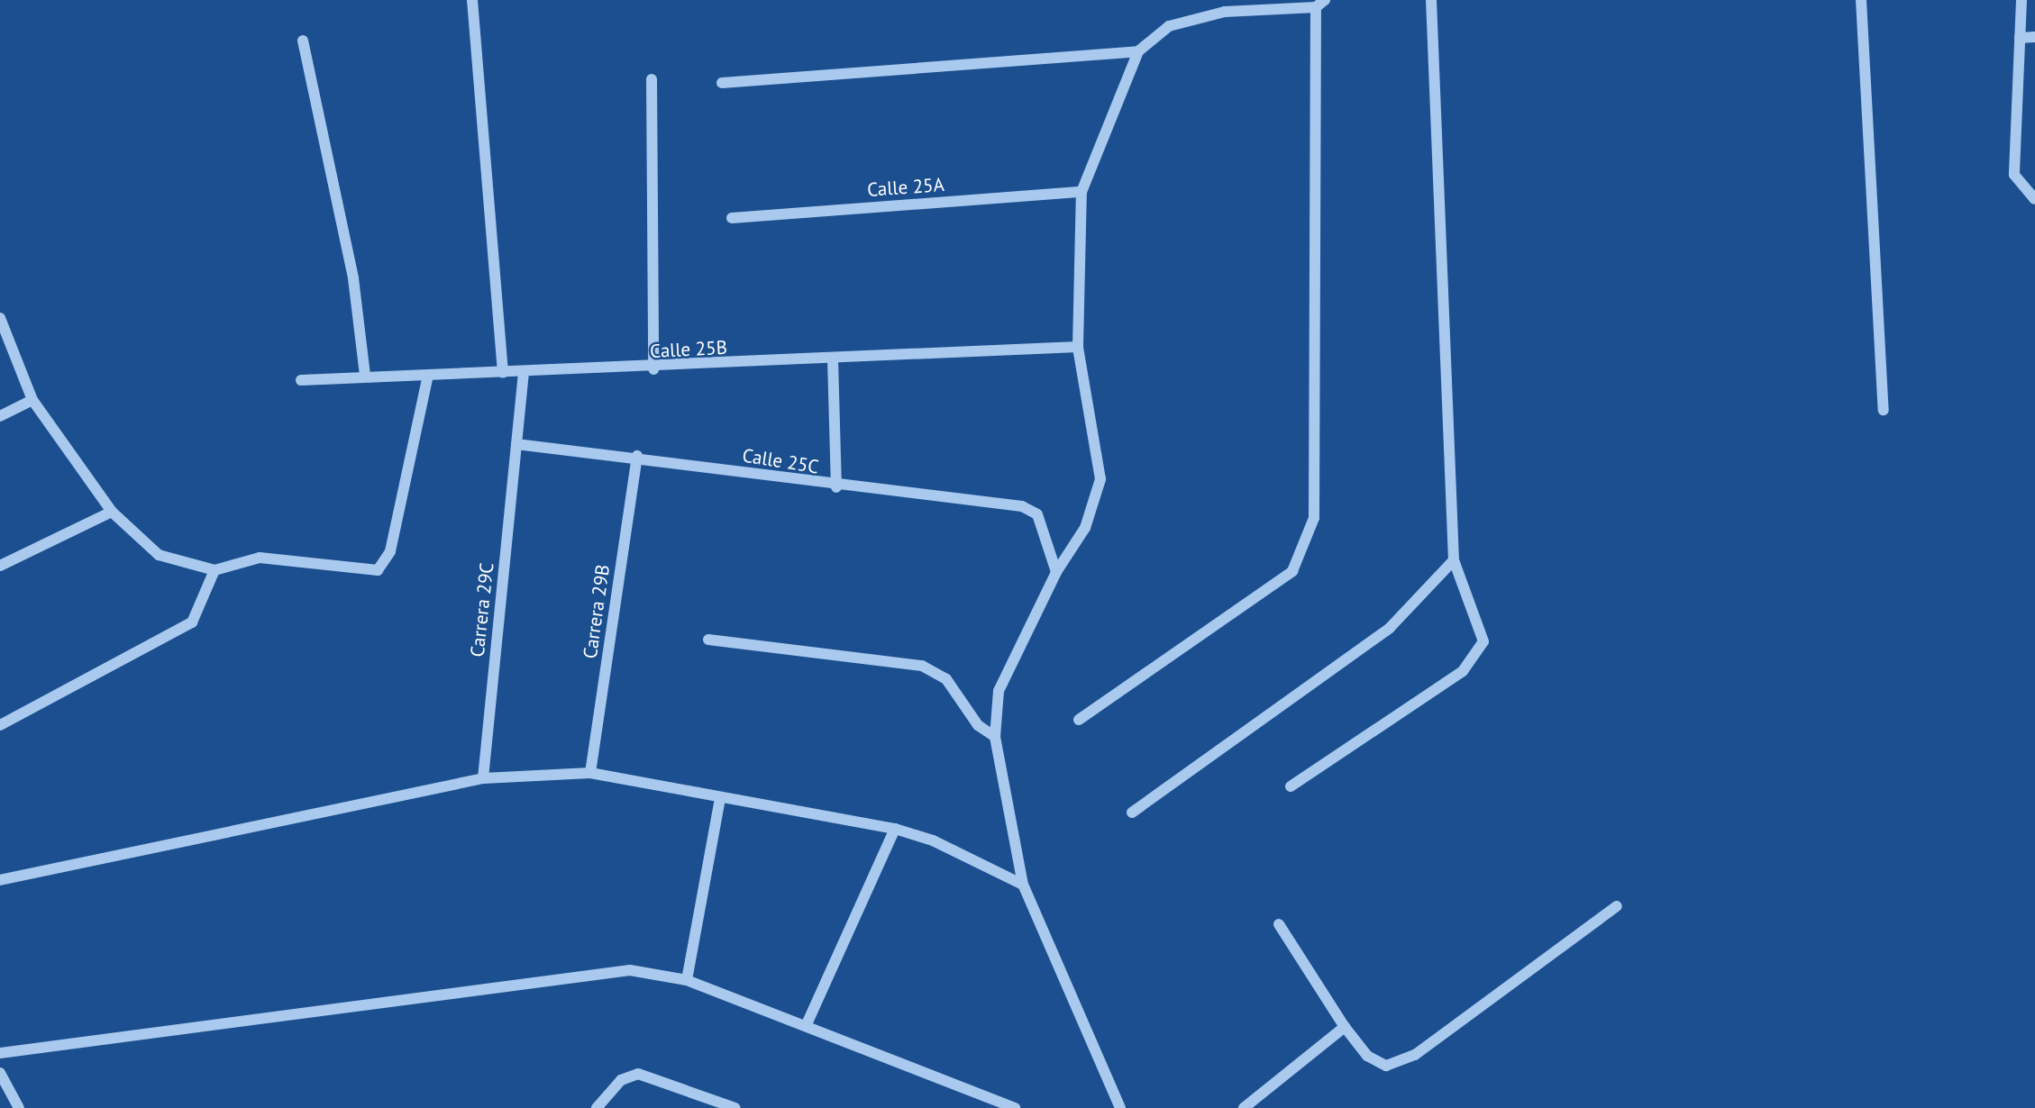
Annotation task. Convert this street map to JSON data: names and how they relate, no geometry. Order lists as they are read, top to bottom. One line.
{"streets":{"street":["Calle 25A","Calle 25B","Calle 25C","Carrera 29C","Carrera 29B"]},"crossings":[["Calle 25B","Carrera 29C"],["Calle 25C","Carrera 29C"],["Calle 25C","Carrera 29B"]]}
